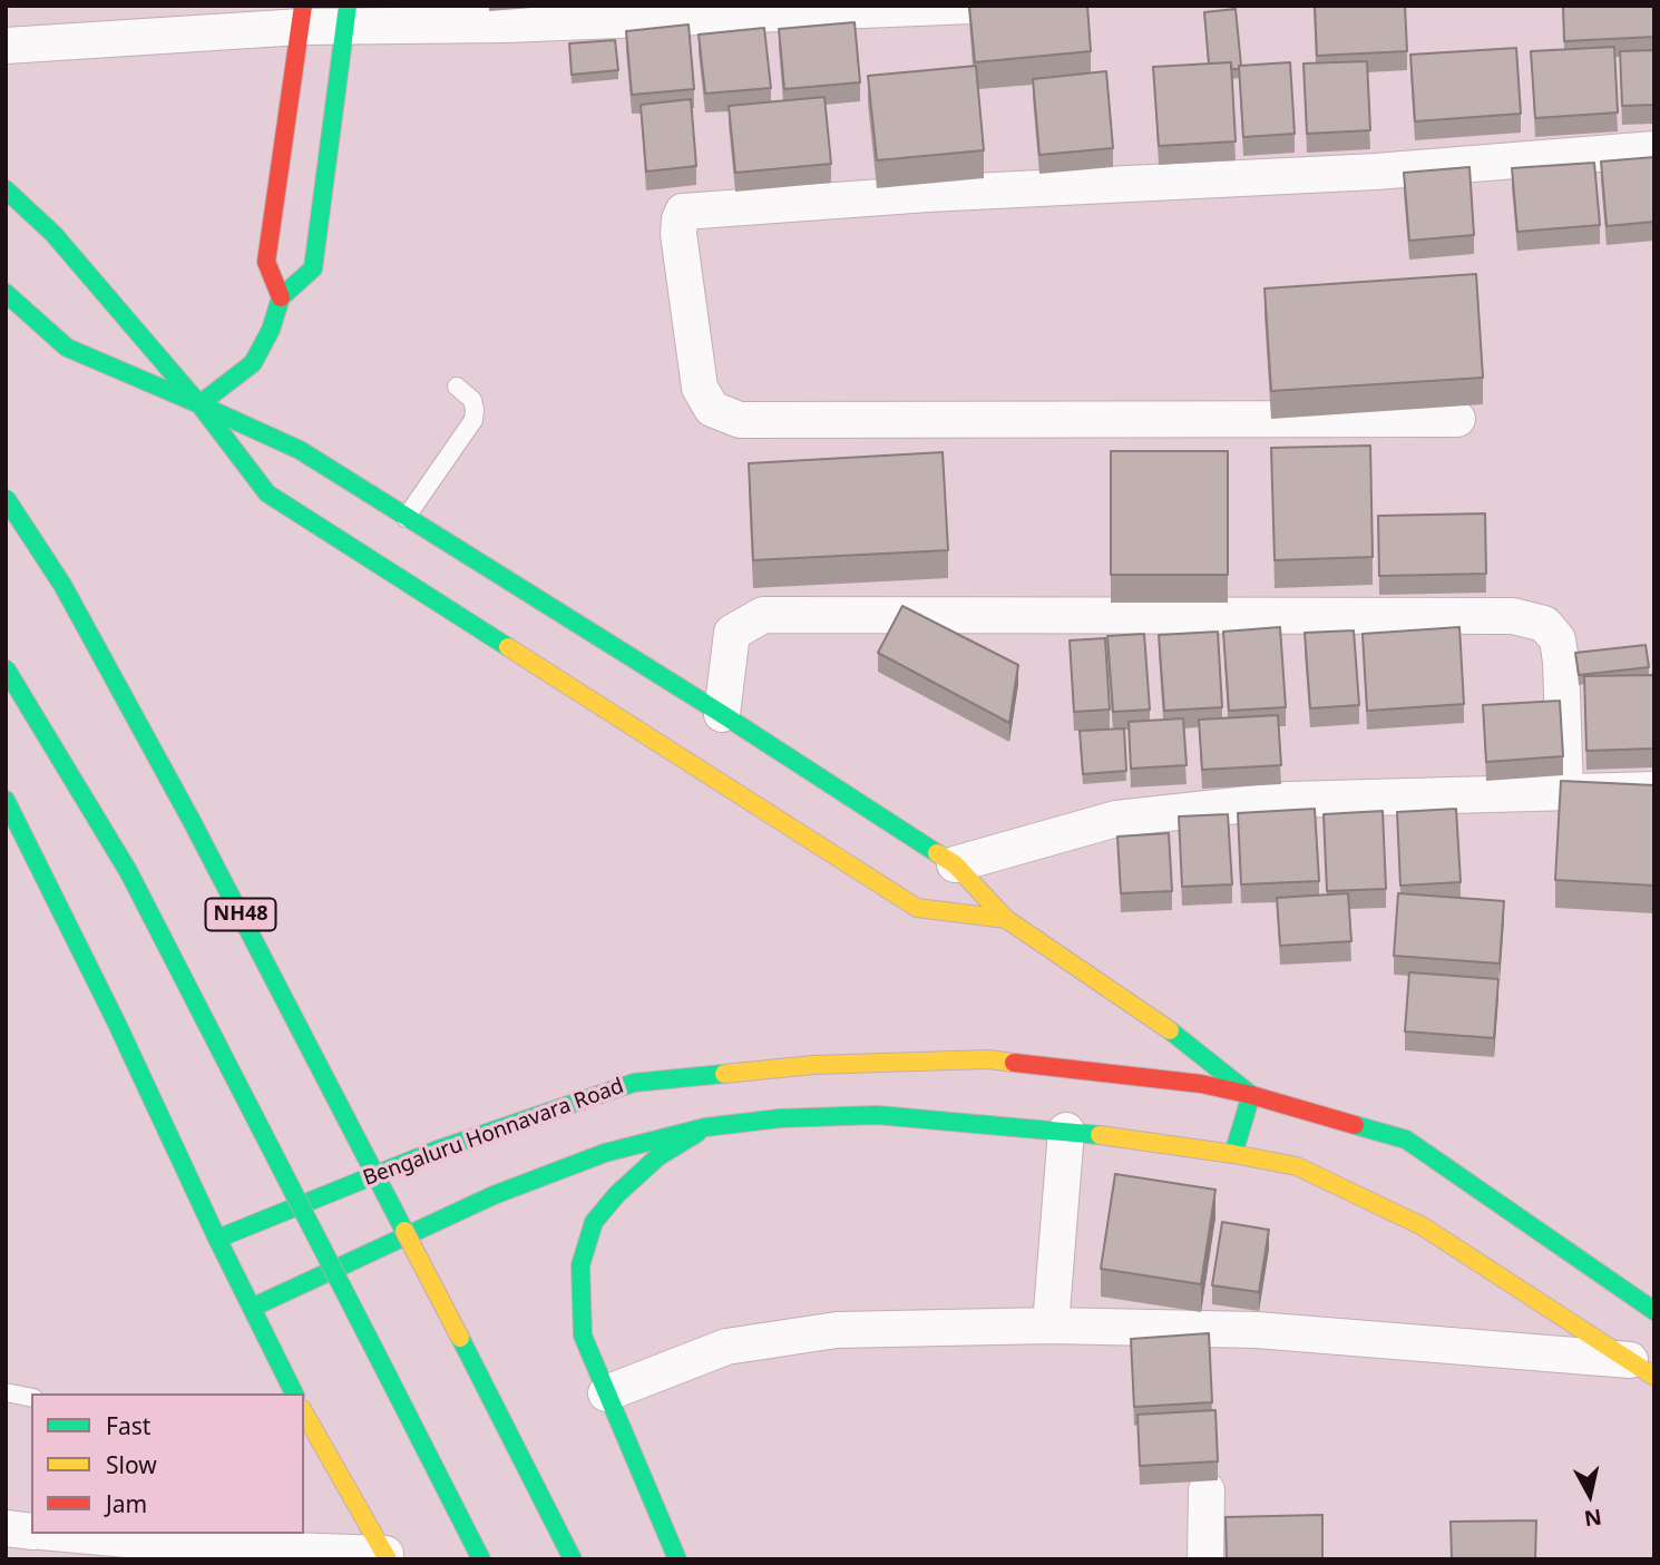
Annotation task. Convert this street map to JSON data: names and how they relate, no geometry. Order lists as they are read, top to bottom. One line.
{"streets":{"main road":["NH48","Bengaluru Honnavara Road"]},"legend":["Fast","Slow","Jam"],"north":"bottom"}
